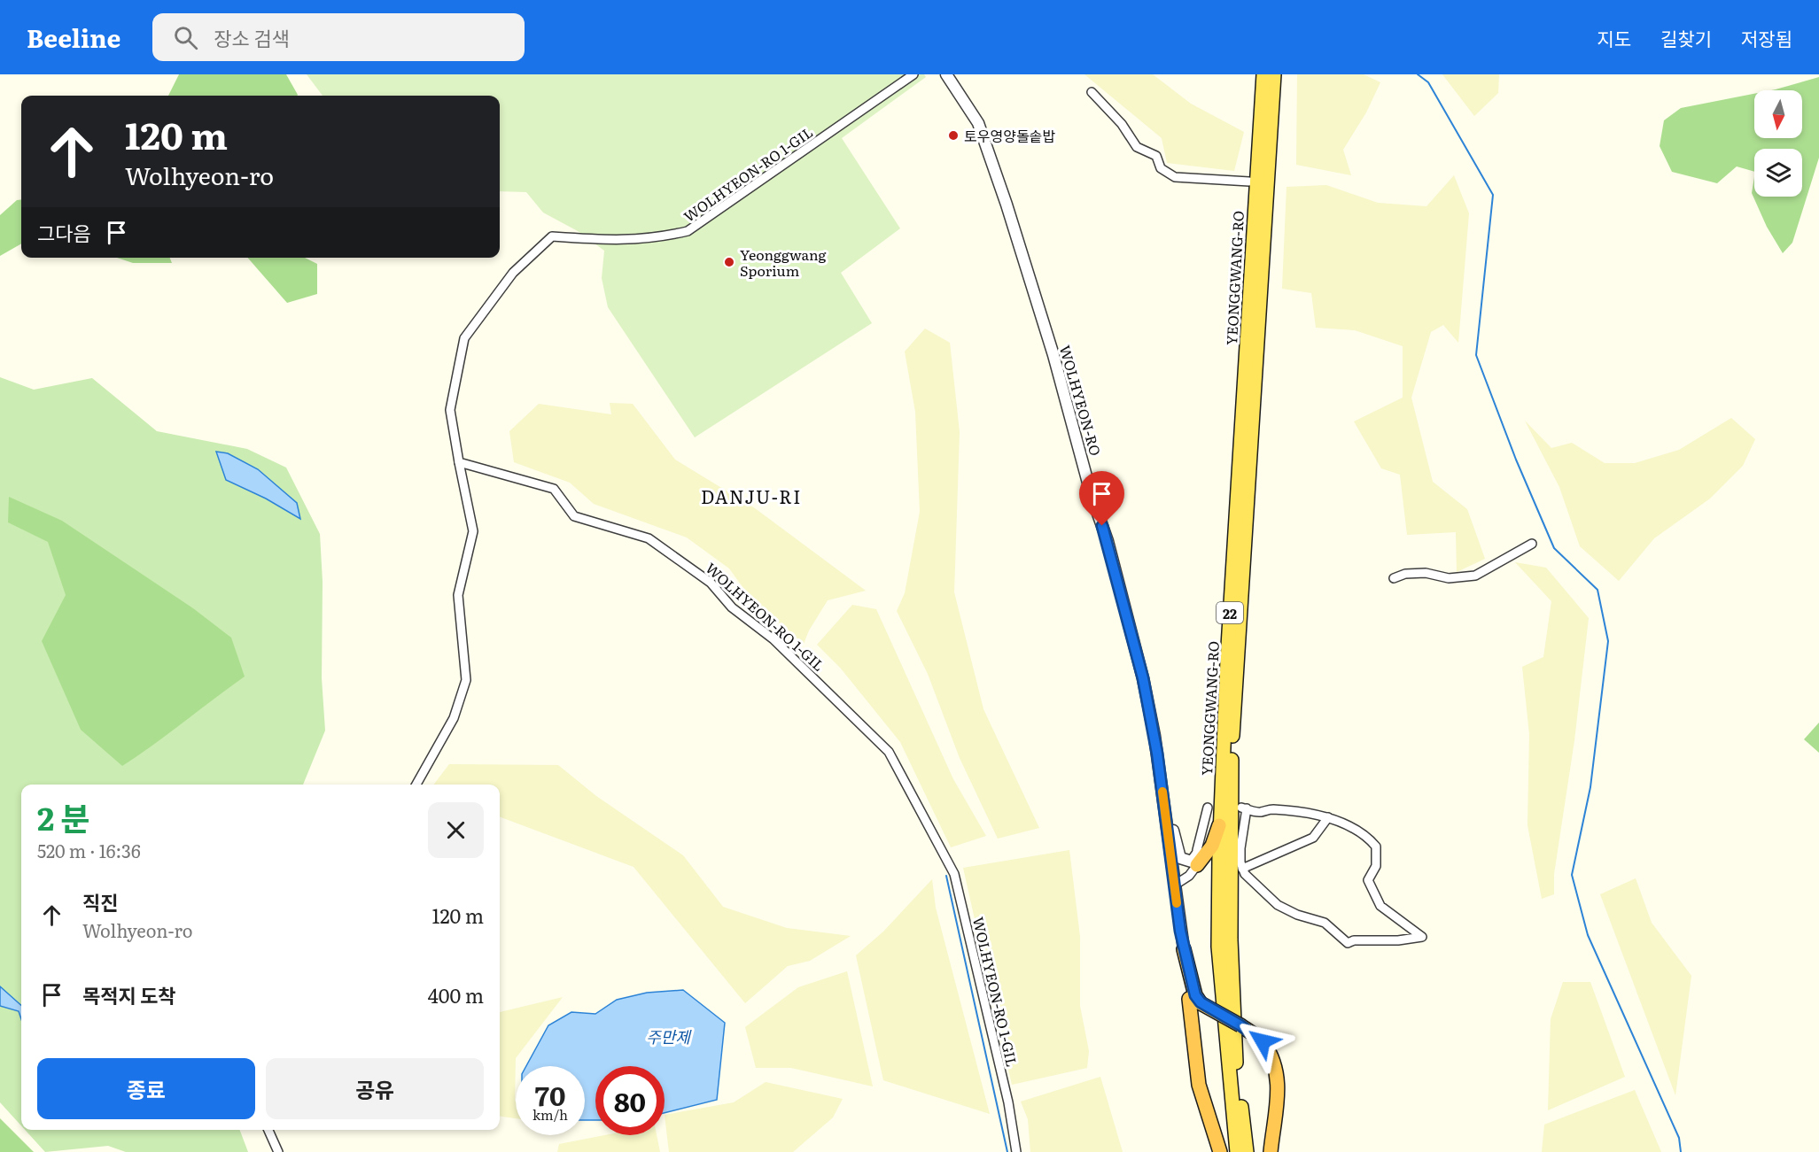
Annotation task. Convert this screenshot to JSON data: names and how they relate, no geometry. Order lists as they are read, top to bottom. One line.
{"streets":{"main road":["YEONGGWANG-RO","22"],"street":["WOLHYEON-RO 1-GIL","WOLHYEON-RO"]},"districts":["DANJU-RI"],"water":["주만제"],"places":["토우영양돌솥밥","Yeonggwang Sporium"],"north":"bottom","page":{"header":"Beeline","search":"장소 검색","nav":["지도","길찾기","저장됨"],"turn":["120 m","Wolhyeon-ro"],"then":"그다음","heading":["2 분","520 m · 16:36"],"list":[{"name":"직진","note":"Wolhyeon-ro","value":"120 m"},{"name":"목적지 도착","value":"400 m"}],"buttons":["종료","공유"],"speed":"70 km/h","limit":"80"}}
